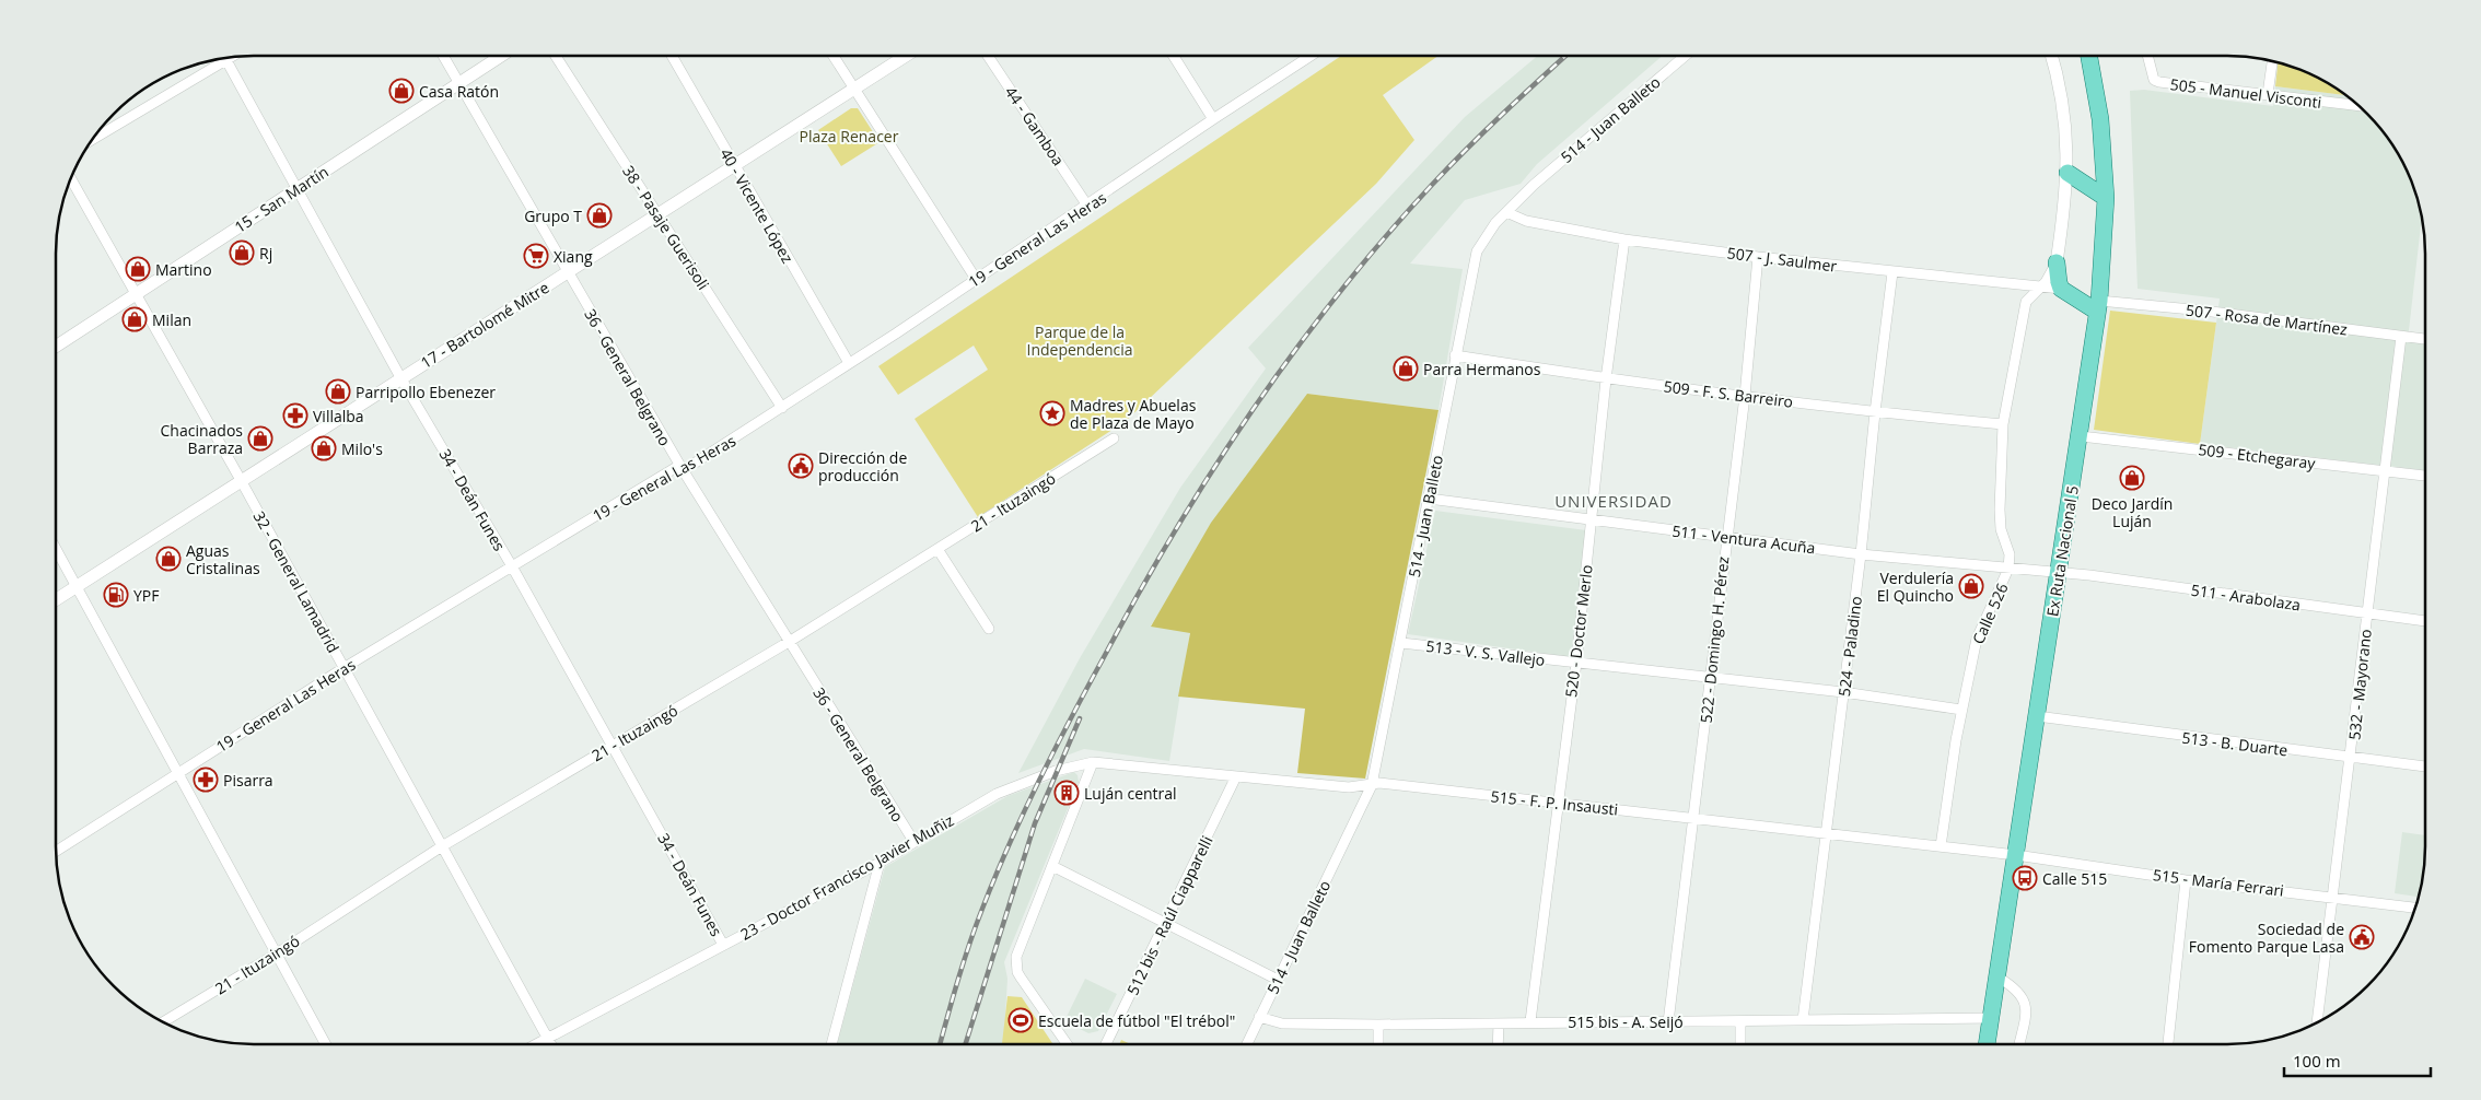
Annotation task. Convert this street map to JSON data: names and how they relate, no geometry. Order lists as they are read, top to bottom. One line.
{"streets":{"main road":["Ex Ruta Nacional 5"],"street":["505 - Manuel Visconti","514 - Juan Balleto","44 - Gamboa","15 - San Martín","40 - Vicente López","38 - Pasaje Guerisoli","19 - General Las Heras","507 - J. Saulmer","507 - Rosa de Martínez","17 - Bartolomé Mitre","36 - General Belgrano","509 - F. S. Barreiro","509 - Etchegaray","34 - Deán Funes","21 - Ituzaingó","511 - Ventura Acuña","32 - General Lamadrid","511 - Arabolaza","Calle 526","520 - Doctor Merlo","522 - Domingo H. Pérez","524 - Paladino","513 - V. S. Vallejo","532 - Mayorano","513 - B. Duarte","515 - F. P. Insausti","23 - Doctor Francisco Javier Muñiz","515 - María Ferrari","512 bis - Raúl Ciapparelli","515 bis - A. Seijó"]},"crossings":[["514 - Juan Balleto","507 - J. Saulmer"],["514 - Juan Balleto","509 - F. S. Barreiro"],["514 - Juan Balleto","511 - Ventura Acuña"],["514 - Juan Balleto","513 - V. S. Vallejo"],["514 - Juan Balleto","515 - F. P. Insausti"],["514 - Juan Balleto","515 bis - A. Seijó"],["44 - Gamboa","19 - General Las Heras"],["15 - San Martín","36 - General Belgrano"],["15 - San Martín","34 - Deán Funes"],["15 - San Martín","32 - General Lamadrid"],["40 - Vicente López","19 - General Las Heras"],["40 - Vicente López","17 - Bartolomé Mitre"],["38 - Pasaje Guerisoli","19 - General Las Heras"],["38 - Pasaje Guerisoli","17 - Bartolomé Mitre"],["19 - General Las Heras","36 - General Belgrano"],["19 - General Las Heras","34 - Deán Funes"],["19 - General Las Heras","32 - General Lamadrid"],["507 - J. Saulmer","Calle 526"],["507 - J. Saulmer","520 - Doctor Merlo"],["507 - J. Saulmer","522 - Domingo H. Pérez"],["507 - J. Saulmer","524 - Paladino"],["507 - Rosa de Martínez","Ex Ruta Nacional 5"],["507 - Rosa de Martínez","532 - Mayorano"],["17 - Bartolomé Mitre","36 - General Belgrano"],["17 - Bartolomé Mitre","34 - Deán Funes"],["17 - Bartolomé Mitre","32 - General Lamadrid"],["36 - General Belgrano","21 - Ituzaingó"],["36 - General Belgrano","23 - Doctor Francisco Javier Muñiz"],["509 - F. S. Barreiro","Calle 526"],["509 - F. S. Barreiro","520 - Doctor Merlo"],["509 - F. S. Barreiro","522 - Domingo H. Pérez"],["509 - F. S. Barreiro","524 - Paladino"],["509 - Etchegaray","Ex Ruta Nacional 5"],["509 - Etchegaray","532 - Mayorano"],["34 - Deán Funes","21 - Ituzaingó"],["34 - Deán Funes","23 - Doctor Francisco Javier Muñiz"],["21 - Ituzaingó","32 - General Lamadrid"],["511 - Ventura Acuña","Ex Ruta Nacional 5"],["511 - Ventura Acuña","511 - Arabolaza"],["511 - Ventura Acuña","Calle 526"],["511 - Ventura Acuña","520 - Doctor Merlo"],["511 - Ventura Acuña","522 - Domingo H. Pérez"],["511 - Ventura Acuña","524 - Paladino"],["Ex Ruta Nacional 5","511 - Arabolaza"],["Ex Ruta Nacional 5","513 - B. Duarte"],["Ex Ruta Nacional 5","515 - F. P. Insausti"],["Ex Ruta Nacional 5","515 - María Ferrari"],["Ex Ruta Nacional 5","515 bis - A. Seijó"],["32 - General Lamadrid","23 - Doctor Francisco Javier Muñiz"],["511 - Arabolaza","532 - Mayorano"],["Calle 526","513 - V. S. Vallejo"],["Calle 526","515 - F. P. Insausti"],["520 - Doctor Merlo","513 - V. S. Vallejo"],["520 - Doctor Merlo","515 - F. P. Insausti"],["520 - Doctor Merlo","515 bis - A. Seijó"],["522 - Domingo H. Pérez","513 - V. S. Vallejo"],["522 - Domingo H. Pérez","515 - F. P. Insausti"],["522 - Domingo H. Pérez","515 bis - A. Seijó"],["524 - Paladino","513 - V. S. Vallejo"],["524 - Paladino","515 - F. P. Insausti"],["524 - Paladino","515 bis - A. Seijó"],["532 - Mayorano","513 - B. Duarte"],["532 - Mayorano","515 - María Ferrari"],["515 - F. P. Insausti","23 - Doctor Francisco Javier Muñiz"],["515 - F. P. Insausti","515 - María Ferrari"],["515 - F. P. Insausti","512 bis - Raúl Ciapparelli"]],"districts":["UNIVERSIDAD"],"parks":["Plaza Renacer","Parque de la Independencia"],"places":{"shop":["Casa Ratón","Grupo T","Rj","Martino","Milan","Parra Hermanos","Parripollo Ebenezer","Chacinados Barraza","Milo's","Deco Jardín Luján","Aguas Cristalinas","Verdulería El Quincho"],"supermarket":["Xiang"],"place":["Madres y Abuelas de Plaza de Mayo"],"pharmacy":["Villalba","Pisarra"],"public building":["Dirección de producción","Sociedad de Fomento Parque Lasa"],"fuel station":["YPF"],"building":["Luján central"],"bus stop":["Calle 515"],"sports":["Escuela de fútbol \"El trébol\""]},"scale_bar":"100 m"}
